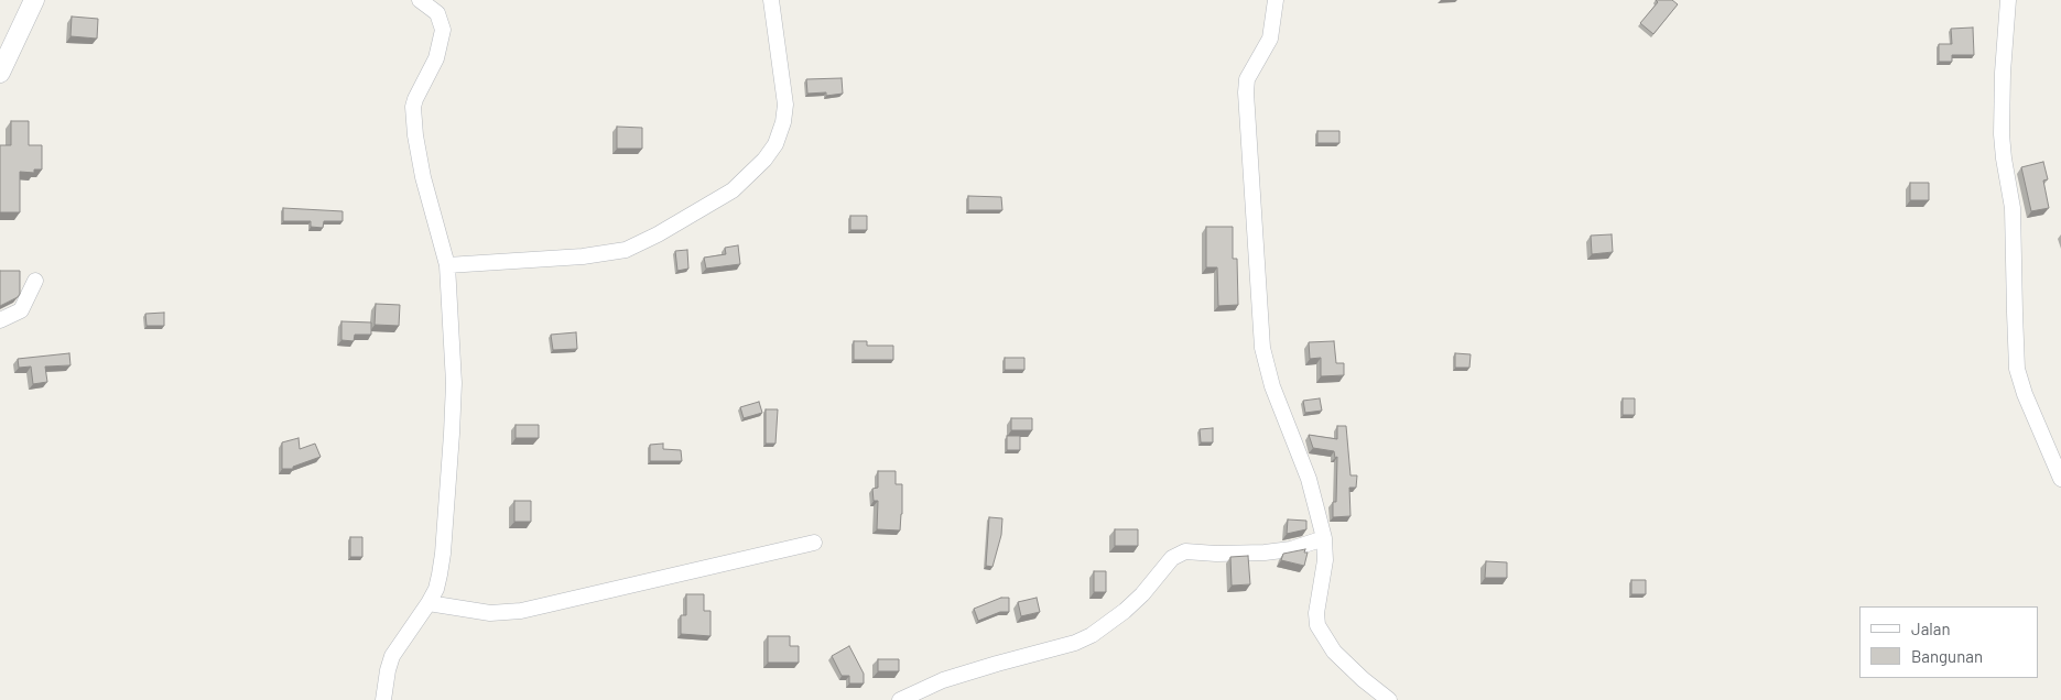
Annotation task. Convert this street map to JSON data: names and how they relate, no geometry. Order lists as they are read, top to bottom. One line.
{"legend":["Jalan","Bangunan"]}
